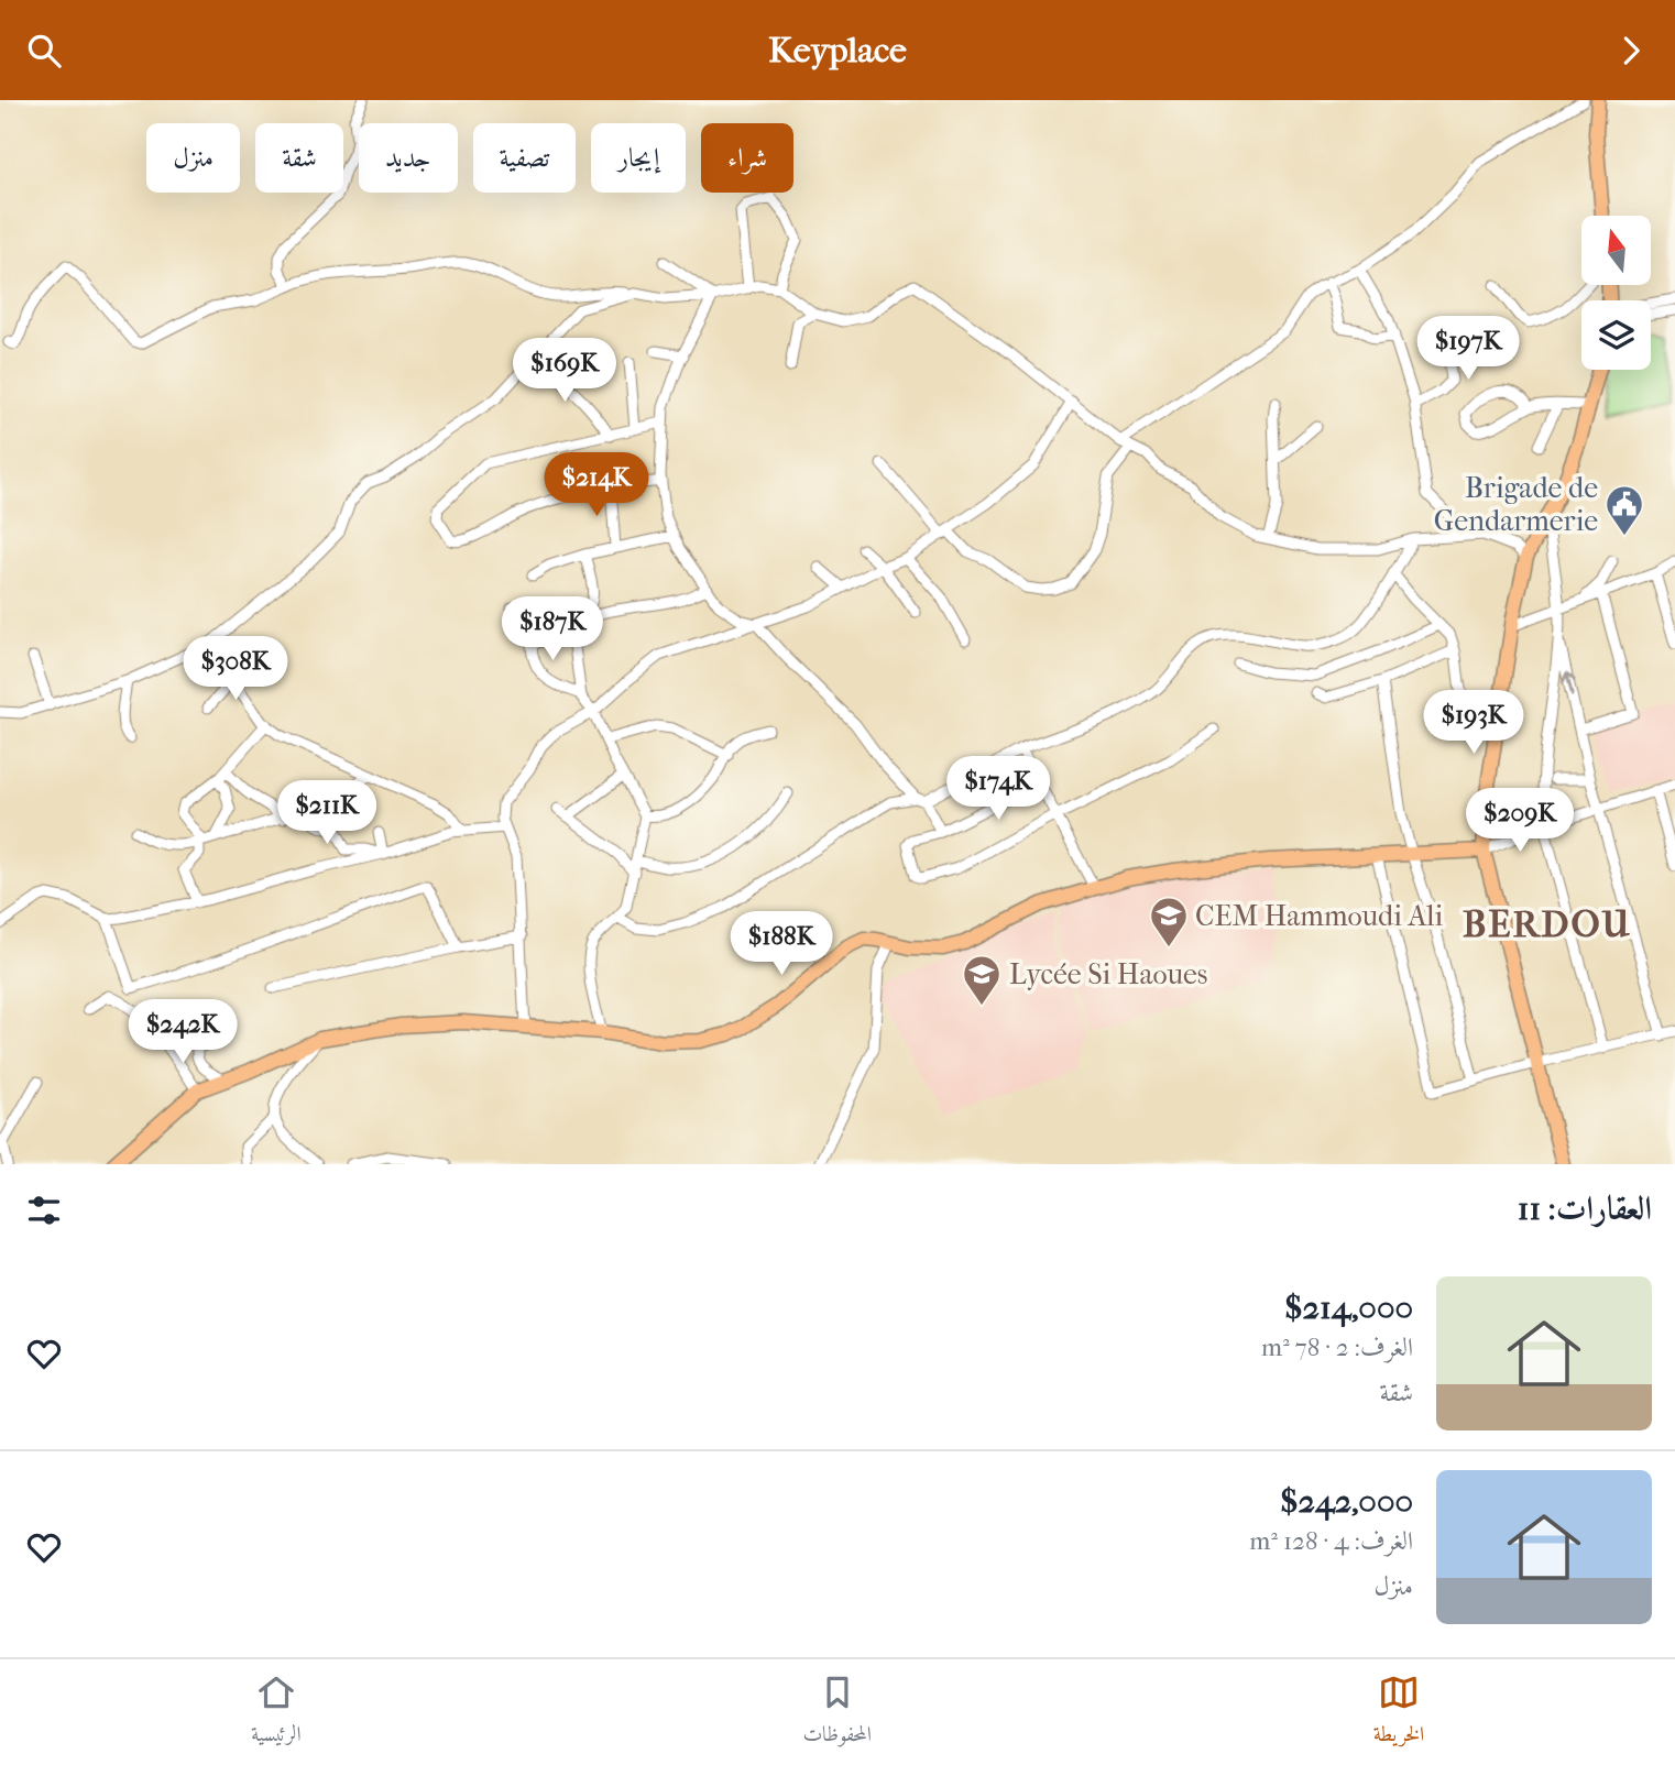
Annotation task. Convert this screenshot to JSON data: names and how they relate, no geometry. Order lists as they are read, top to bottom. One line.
{"districts":["BERDOU"],"places":{"public building":["Brigade de Gendarmerie"],"school or university":["CEM Hammoudi Ali","Lycée Si Haoues"]},"north":"top","page":{"header":"Keyplace","chip":["شراء","إيجار","تصفية","جديد","شقة","منزل"],"price":["$197K","$169K","$214K","$187K","$308K","$193K","$174K","$211K","$209K","$188K","$242K"],"heading":"العقارات: 11","list":[{"name":"$214,000","note":"الغرف: 2 · 78 m² · شقة"},{"name":"$242,000","note":"الغرف: 4 · 128 m² · منزل"}],"tabs":["الخريطة","المحفوظات","الرئيسية"]}}
